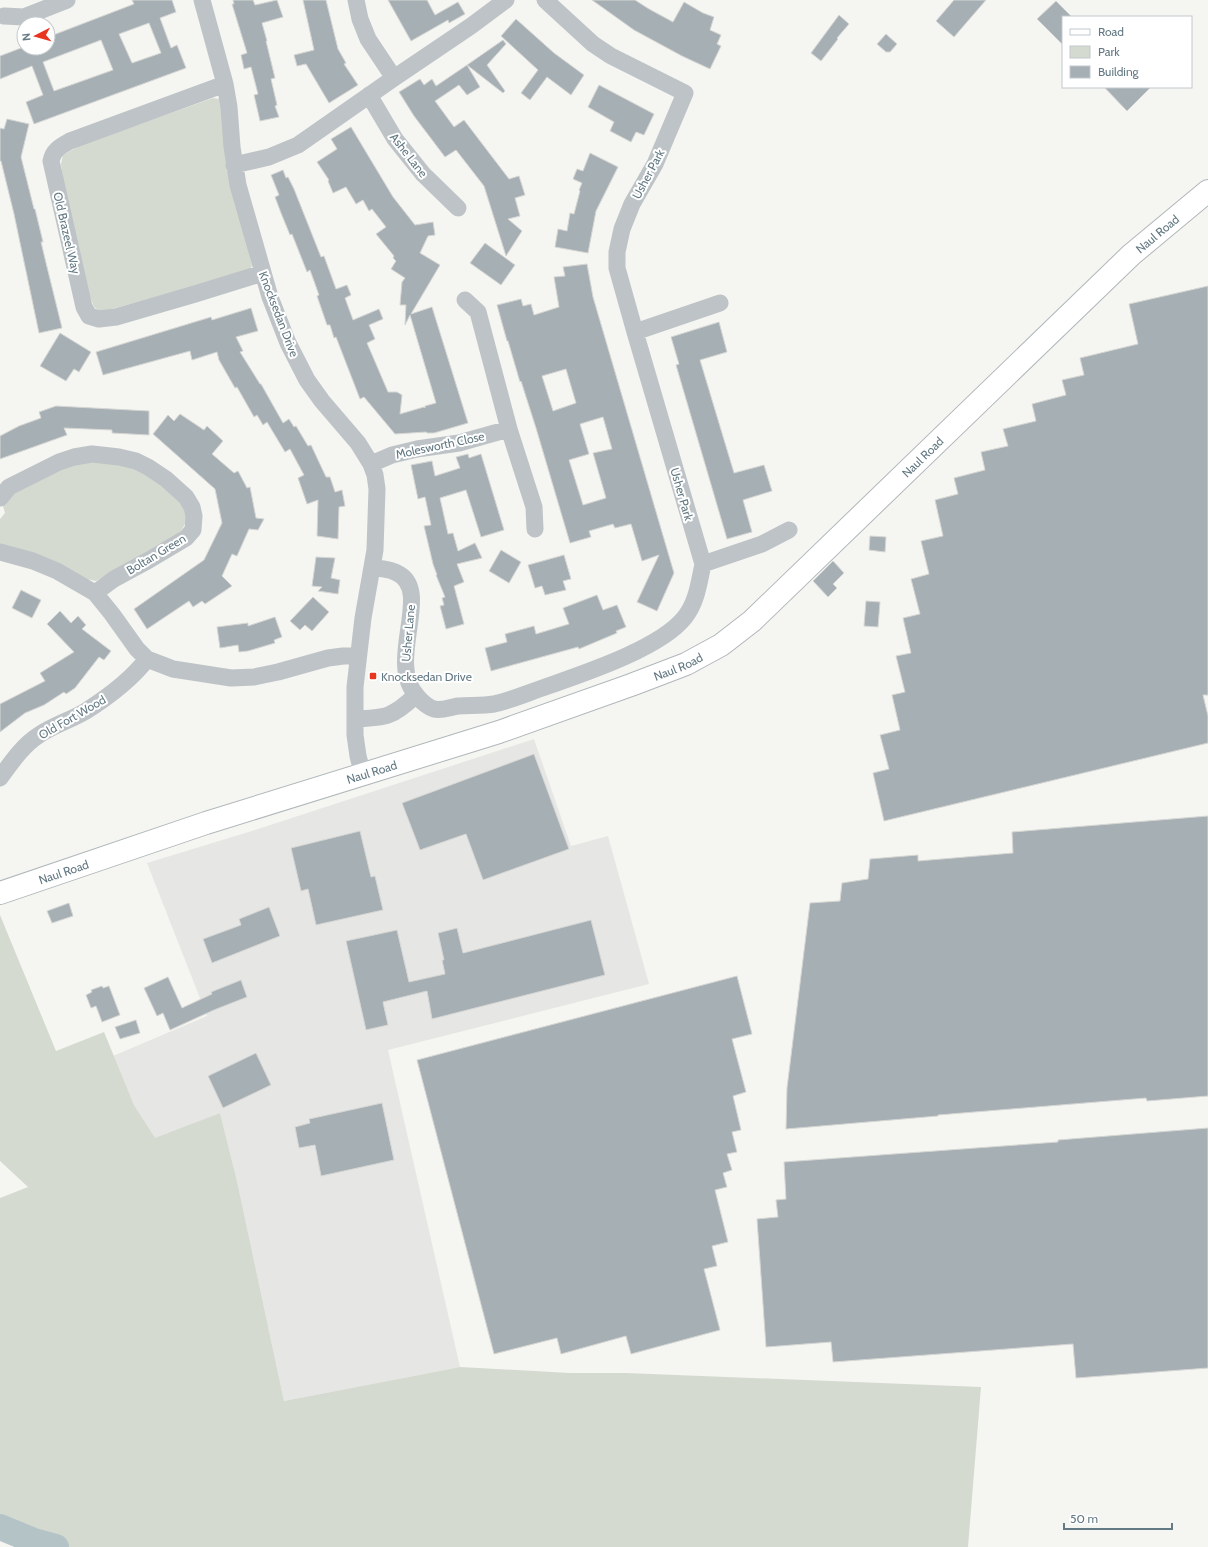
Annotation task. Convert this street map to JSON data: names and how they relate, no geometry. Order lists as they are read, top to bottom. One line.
{"streets":{"main road":["Naul Road"],"street":["Ashe Lane","Usher Park","Old Brazeel Way","Knocksedan Drive","Molesworth Close","Boltan Green","Usher Lane","Old Fort Wood"]},"crossings":[["Usher Park","Usher Lane"],["Old Brazeel Way","Knocksedan Drive"],["Naul Road","Knocksedan Drive"],["Knocksedan Drive","Molesworth Close"],["Knocksedan Drive","Usher Lane"]],"places":{"transit":["Knocksedan Drive"]},"legend":["Road","Park","Building"],"scale_bar":"50 m","north":"left"}
